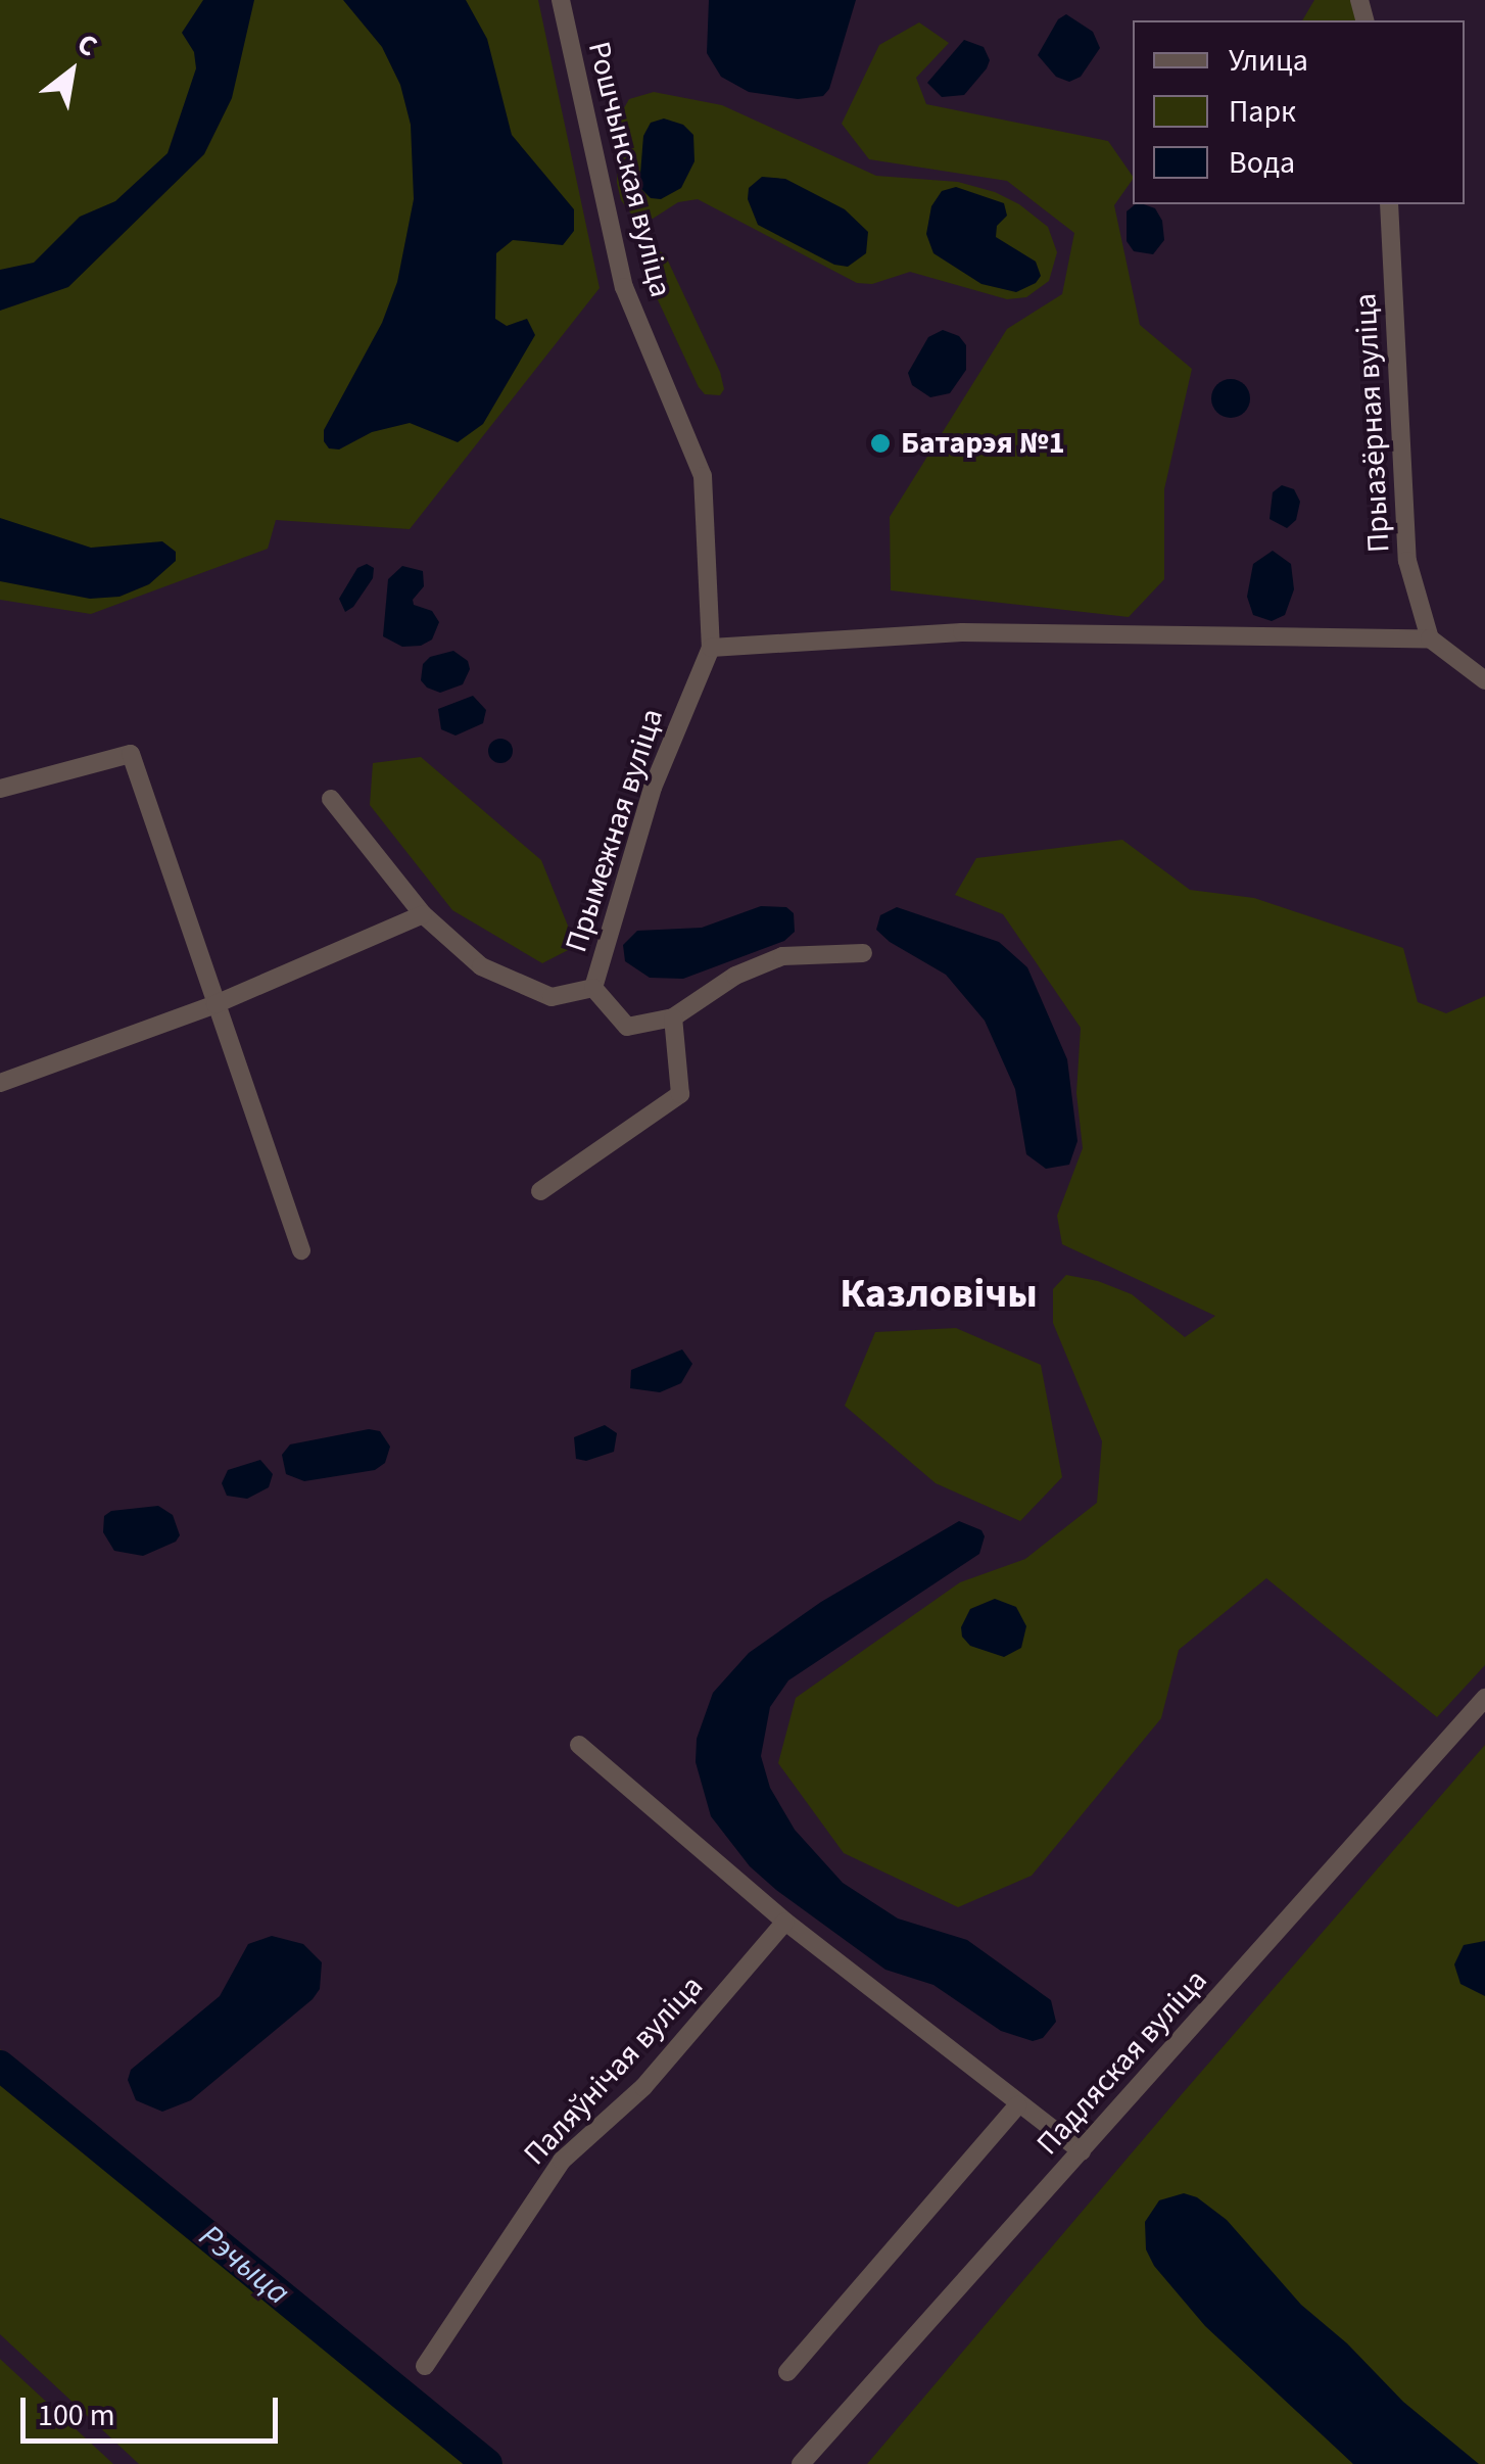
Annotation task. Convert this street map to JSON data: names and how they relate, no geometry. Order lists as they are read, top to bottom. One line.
{"streets":{"street":["Рошчынская вуліца","Прыазёрная вуліца","Прымежная вуліца","Падляская вуліца","Паляўнічая вуліца"]},"crossings":[["Рошчынская вуліца","Прымежная вуліца"]],"districts":["Казловічы"],"water":["Рэчыца"],"places":["Батарэя №1"],"legend":["Улица","Парк","Вода"],"scale_bar":"100 m","north":"top right"}
